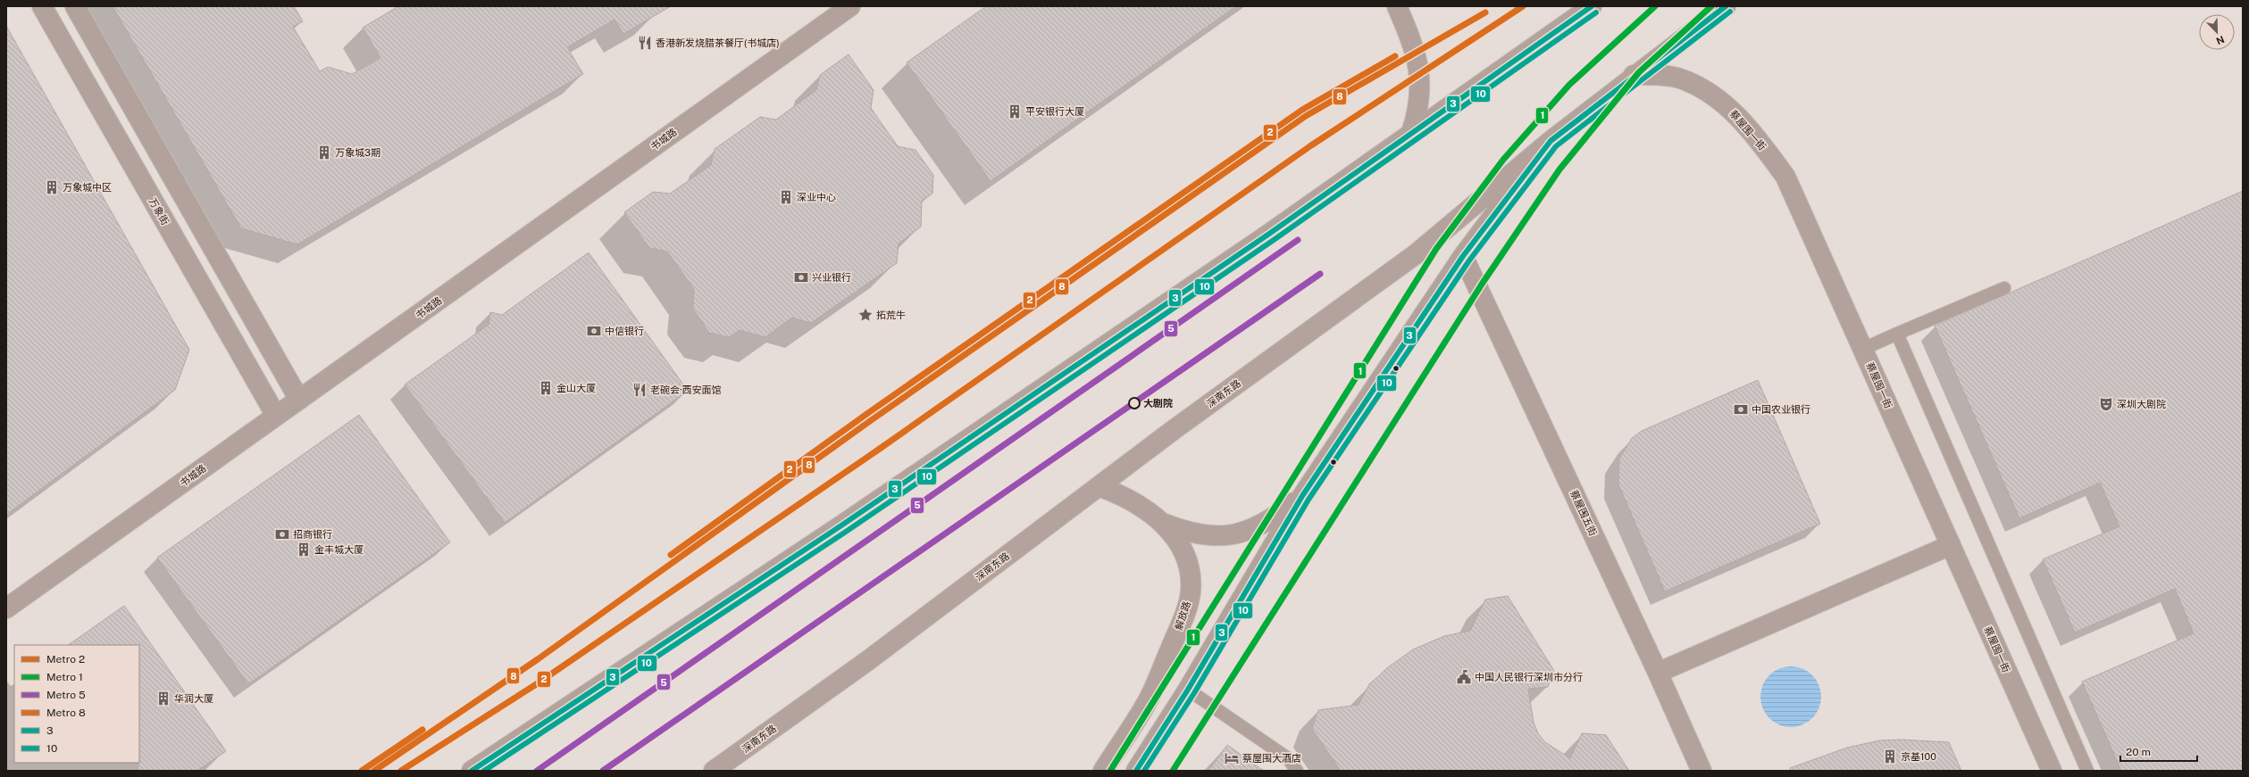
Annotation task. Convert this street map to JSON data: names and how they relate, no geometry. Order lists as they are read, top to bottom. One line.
{"streets":{"main road":["深南东路"],"street":["蔡屋围一街","书城路","万象街","蔡屋围五街","解放路"]},"crossings":[["蔡屋围一街","深南东路"],["书城路","万象街"],["深南东路","解放路"]],"places":{"restaurant":["香港新发烧腊茶餐厅(书城店)","老碗会·西安面馆"],"building":["平安银行大厦","万象城3期","万象城中区","深业中心","金山大厦","金丰城大厦","华润大厦","京基100"],"bank":["兴业银行","中信银行","中国农业银行","招商银行"],"place":["拓荒牛"],"other":["大剧院"],"theatre":["深圳大剧院"],"public building":["中国人民银行深圳市分行"],"hotel":["蔡屋围大酒店"]},"lines":["metro line 2","metro line 1","transit line 3","transit line 10","metro line 8","metro line 5"],"legend":["Metro 2","Metro 1","Metro 5","Metro 8","3","10"],"scale_bar":"20 m","north":"bottom right"}
